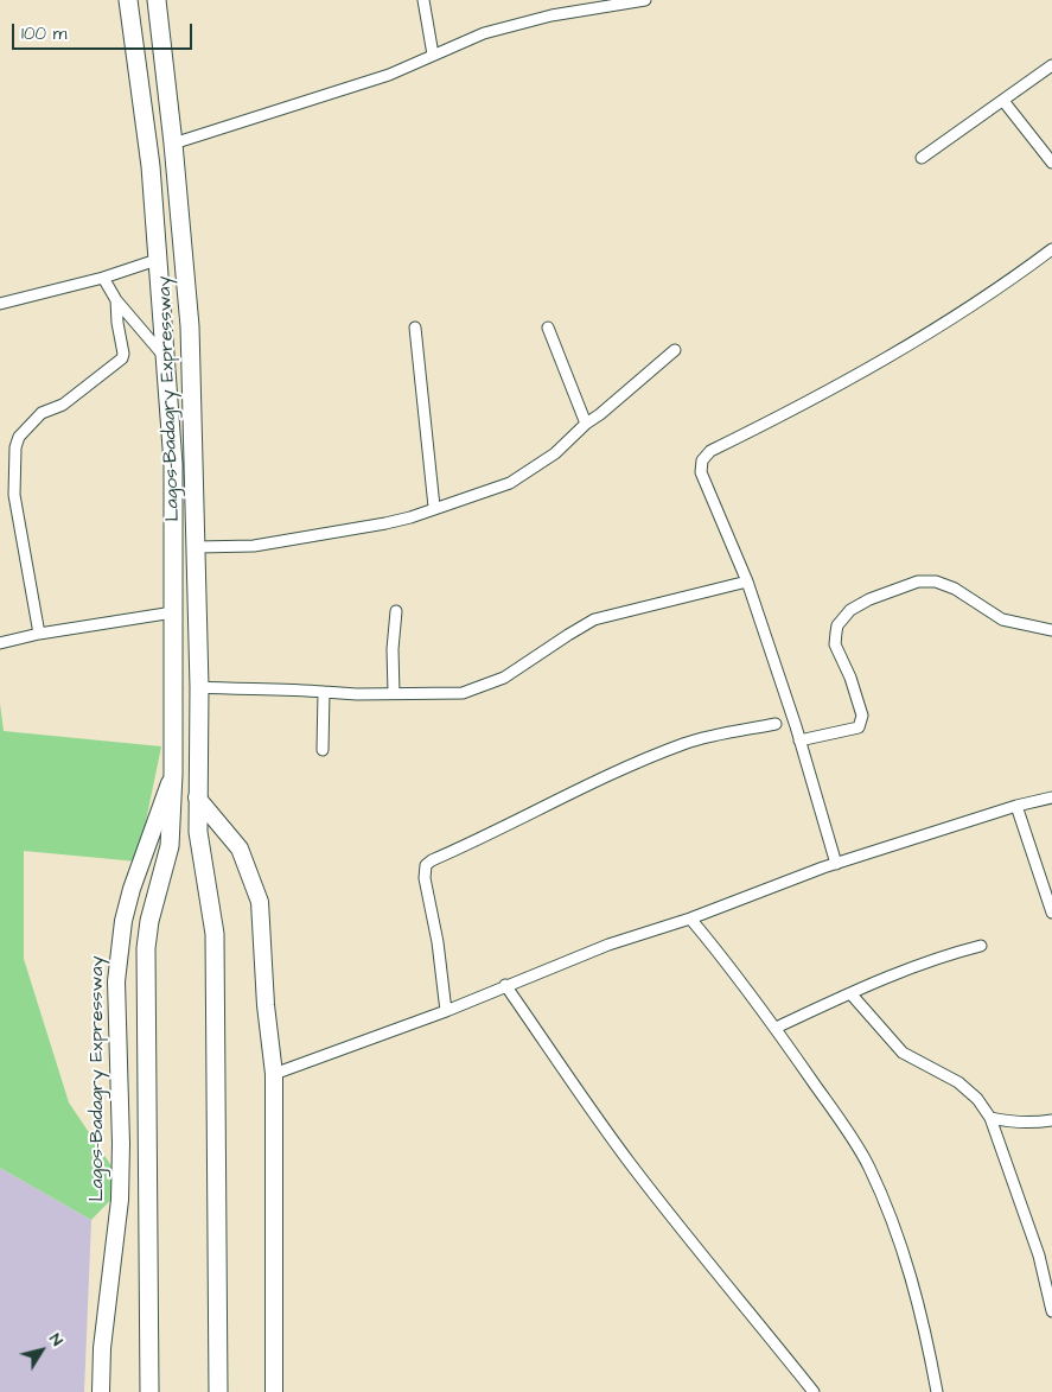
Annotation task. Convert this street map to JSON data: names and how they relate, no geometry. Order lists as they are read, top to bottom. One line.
{"streets":{"highway":["Lagos-Badagry Expressway"]},"scale_bar":"100 m","north":"top right"}
